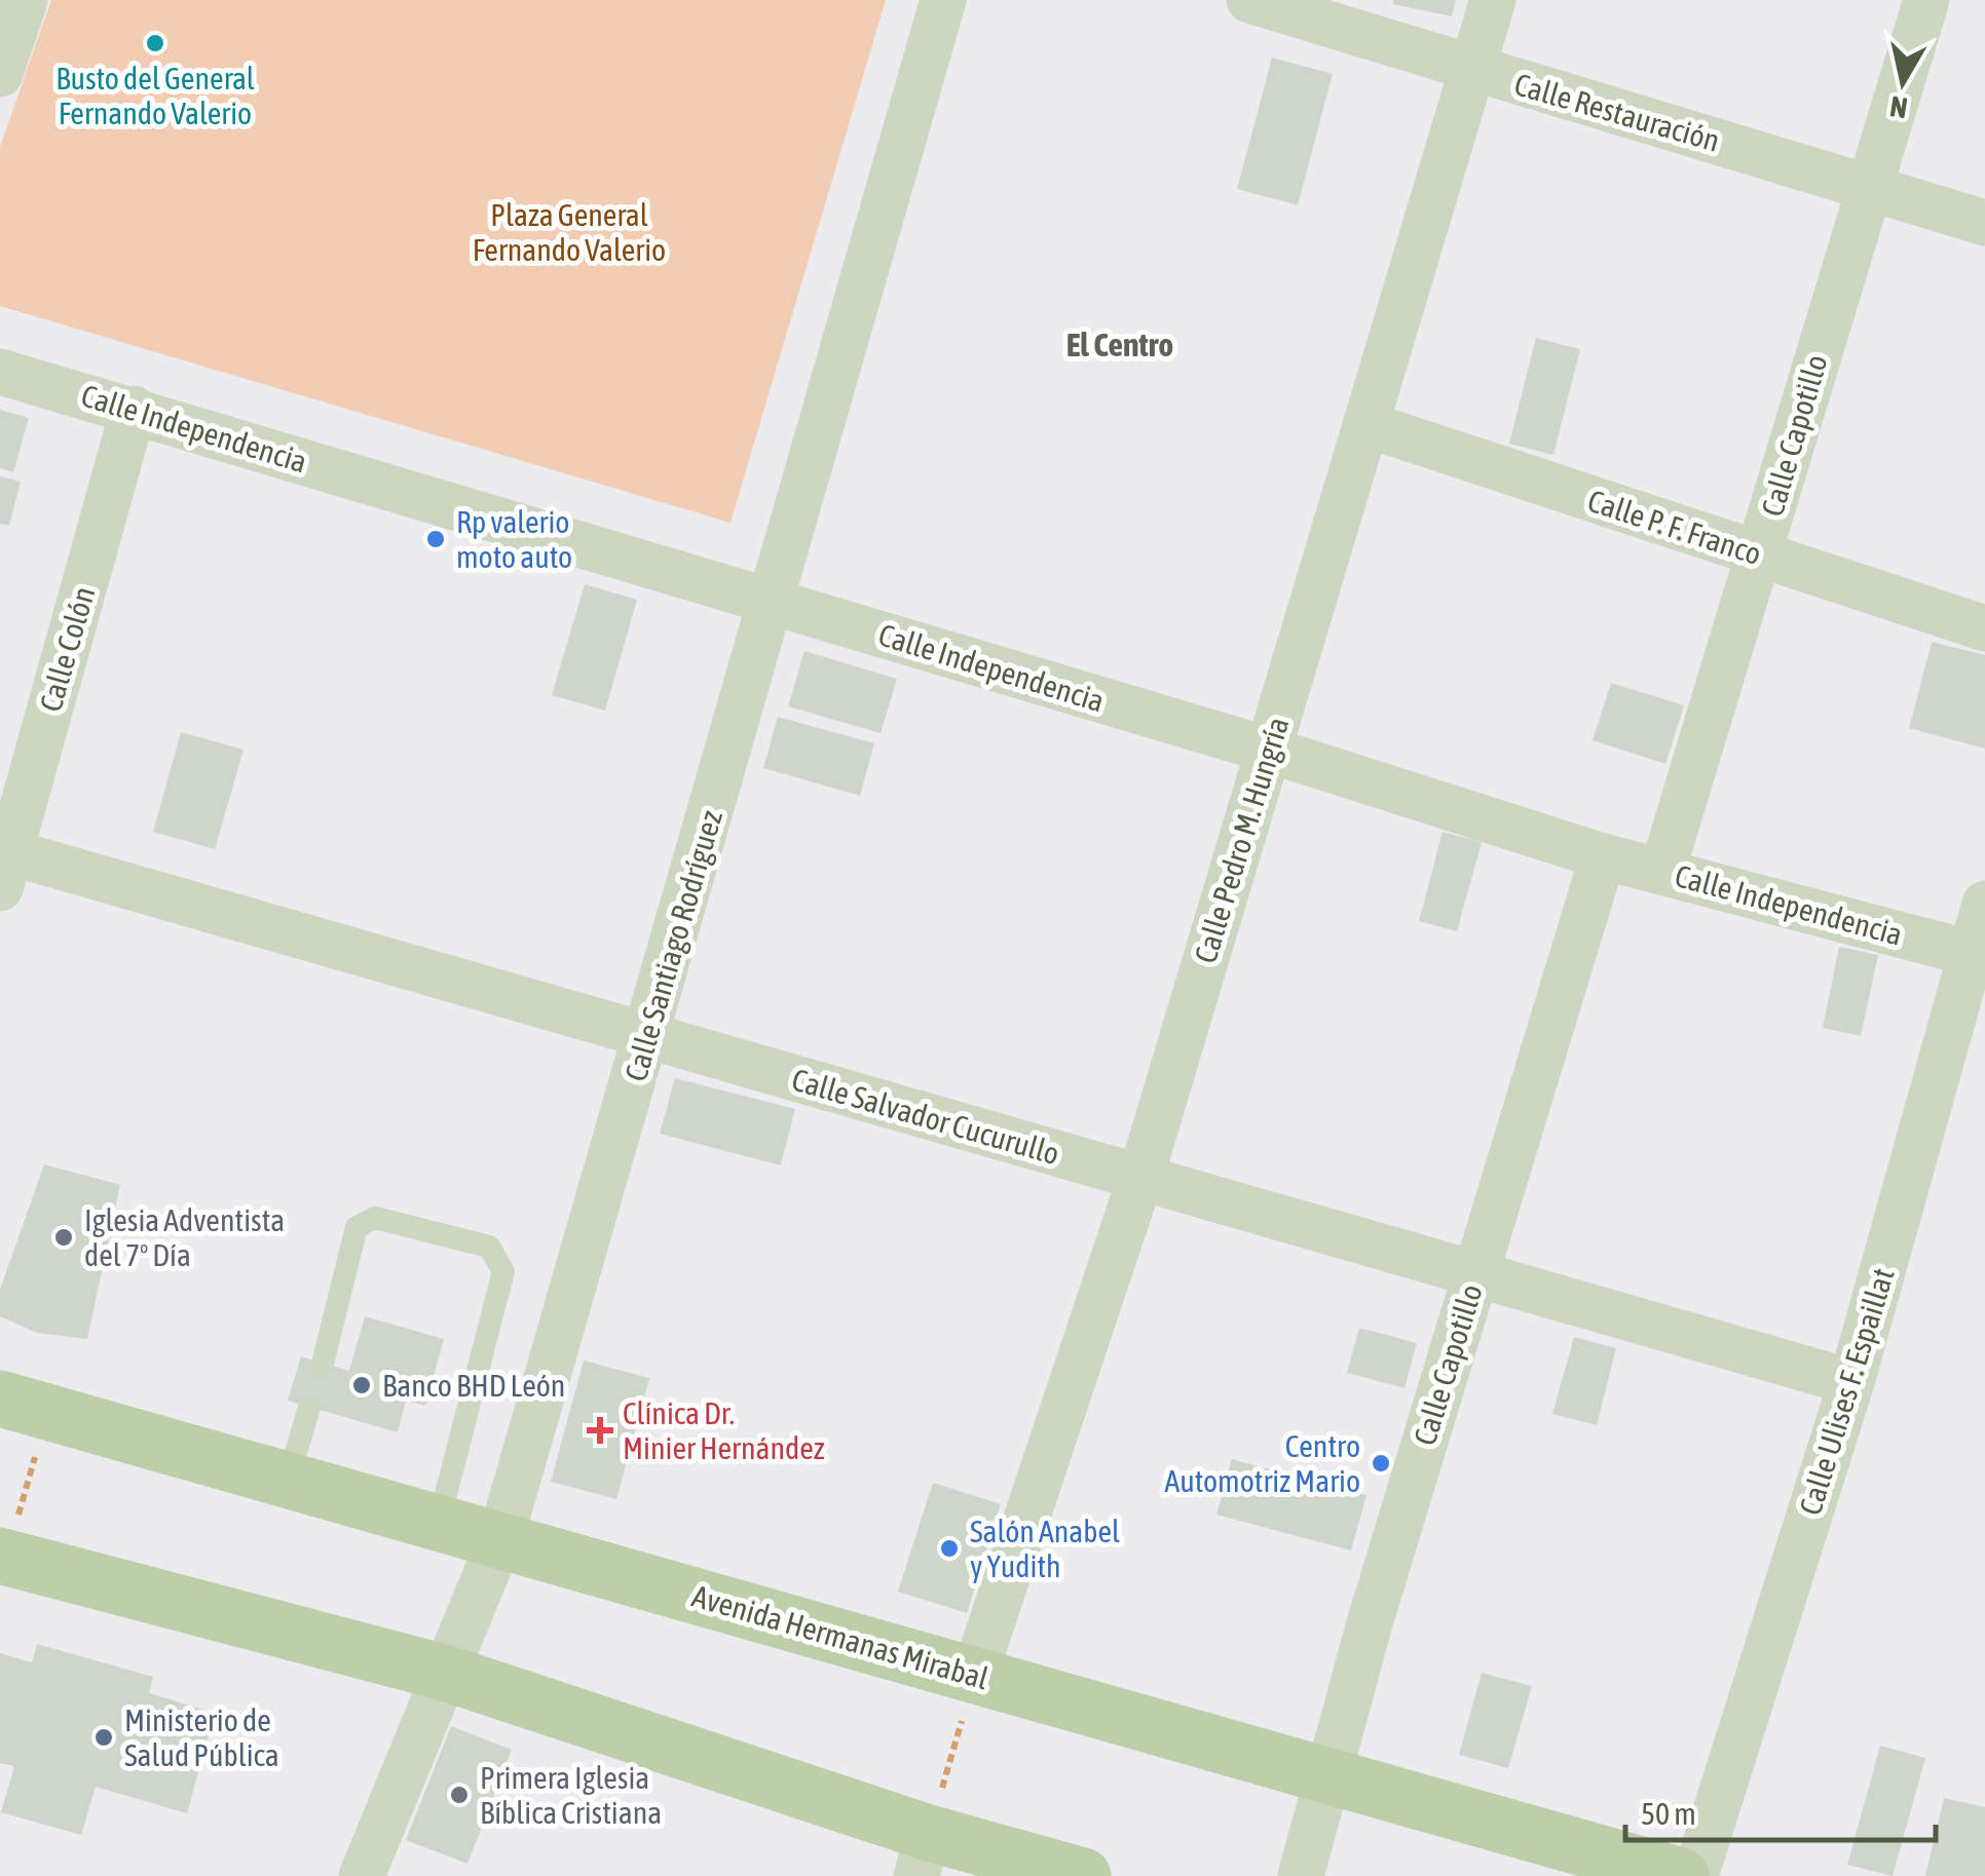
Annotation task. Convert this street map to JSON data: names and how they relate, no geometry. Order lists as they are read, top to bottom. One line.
{"streets":{"main road":["Avenida Hermanas Mirabal"],"street":["Calle Restauración","Calle Independencia","Calle Capotillo","Calle P. F. Franco","Calle Colón","Calle Pedro M. Hungría","Calle Santiago Rodríguez","Calle Salvador Cucurullo","Calle Ulises F. Espaillat"]},"crossings":[["Calle Restauración","Calle Capotillo"],["Calle Restauración","Calle Pedro M. Hungría"],["Calle Independencia","Calle Capotillo"],["Calle Independencia","Calle Colón"],["Calle Independencia","Calle Pedro M. Hungría"],["Calle Independencia","Calle Santiago Rodríguez"],["Calle Independencia","Calle Ulises F. Espaillat"],["Calle Capotillo","Calle P. F. Franco"],["Calle Capotillo","Calle Salvador Cucurullo"],["Calle Capotillo","Avenida Hermanas Mirabal"],["Calle P. F. Franco","Calle Pedro M. Hungría"],["Calle Colón","Calle Salvador Cucurullo"],["Calle Pedro M. Hungría","Calle Salvador Cucurullo"],["Calle Pedro M. Hungría","Avenida Hermanas Mirabal"],["Calle Santiago Rodríguez","Calle Salvador Cucurullo"],["Calle Santiago Rodríguez","Avenida Hermanas Mirabal"],["Calle Salvador Cucurullo","Calle Ulises F. Espaillat"]],"districts":["El Centro"],"parks":["Plaza General Fernando Valerio"],"places":{"other":["Busto del General Fernando Valerio","Rp valerio moto auto","Iglesia Adventista del 7º Día","Banco BHD León","Centro Automotriz Mario","Salón Anabel y Yudith","Ministerio de Salud Pública","Primera Iglesia Bíblica Cristiana"],"health":["Clínica Dr. Minier Hernández"]},"scale_bar":"50 m","north":"bottom"}
